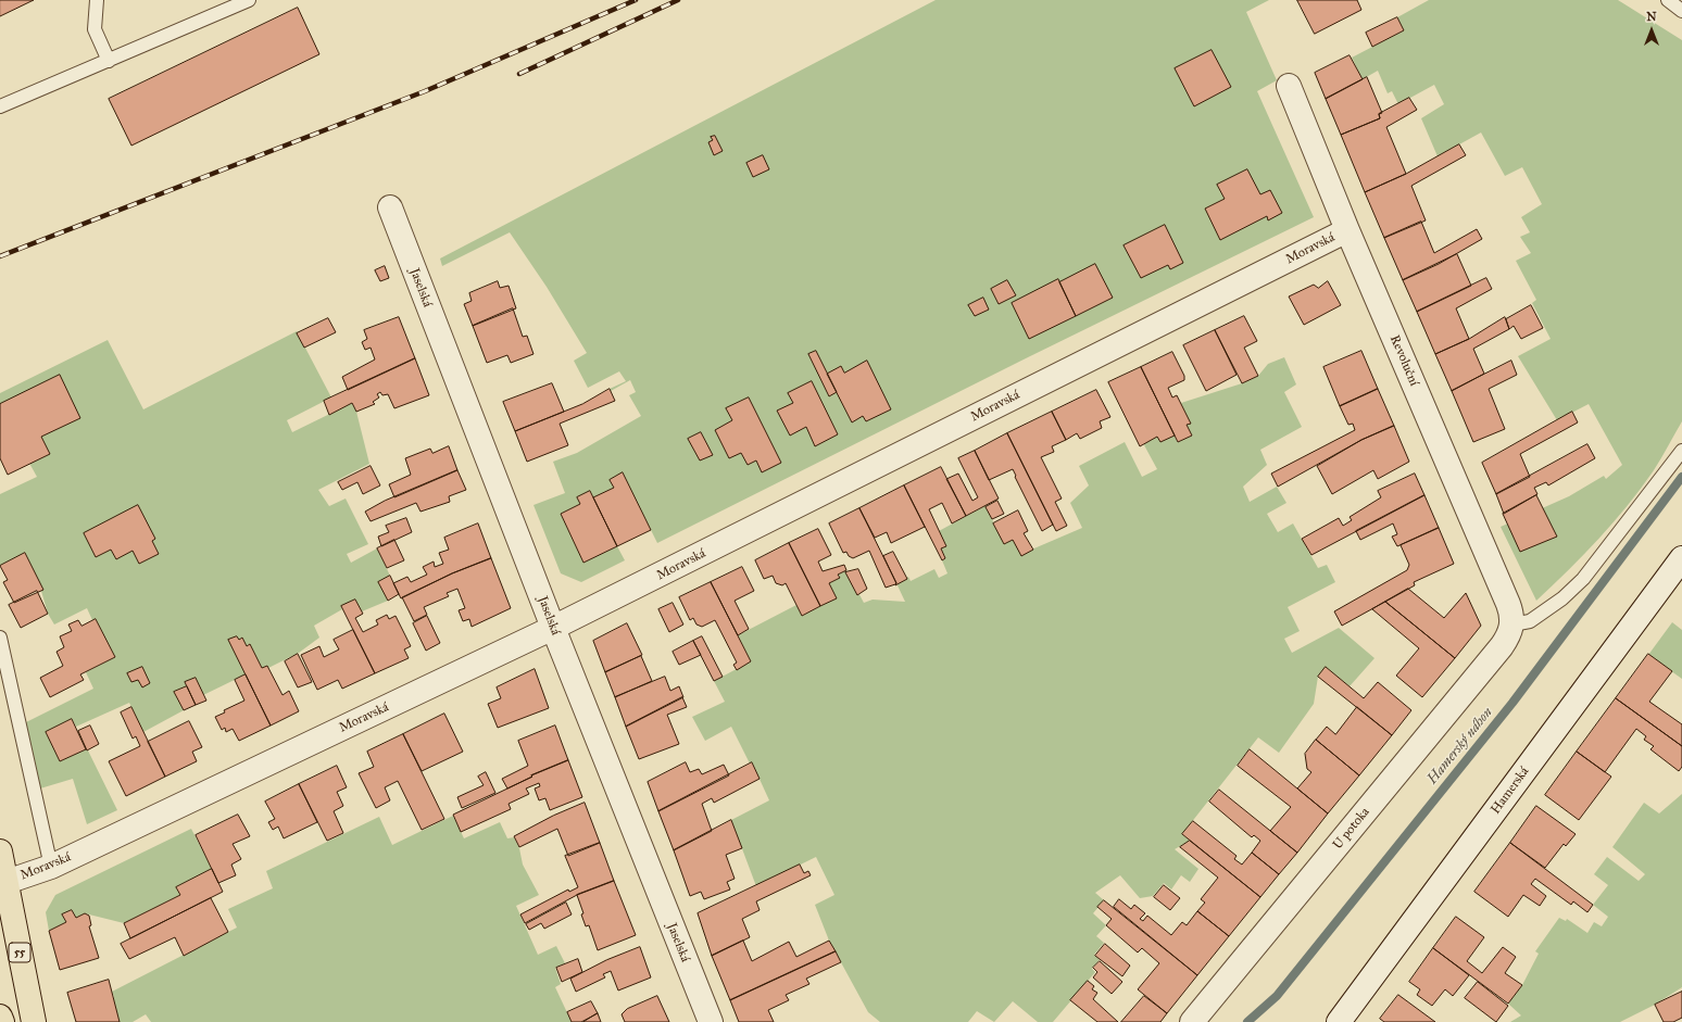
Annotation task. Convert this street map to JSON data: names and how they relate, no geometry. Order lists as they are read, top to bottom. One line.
{"streets":{"main road":["55"],"street":["Moravská","Jaselská","Revoluční","Hamerská","U potoka"]},"crossings":[["Moravská","Jaselská"],["Moravská","Revoluční"],["Moravská","55"],["Revoluční","U potoka"]],"water":["Hamerský náhon"],"north":"top"}
